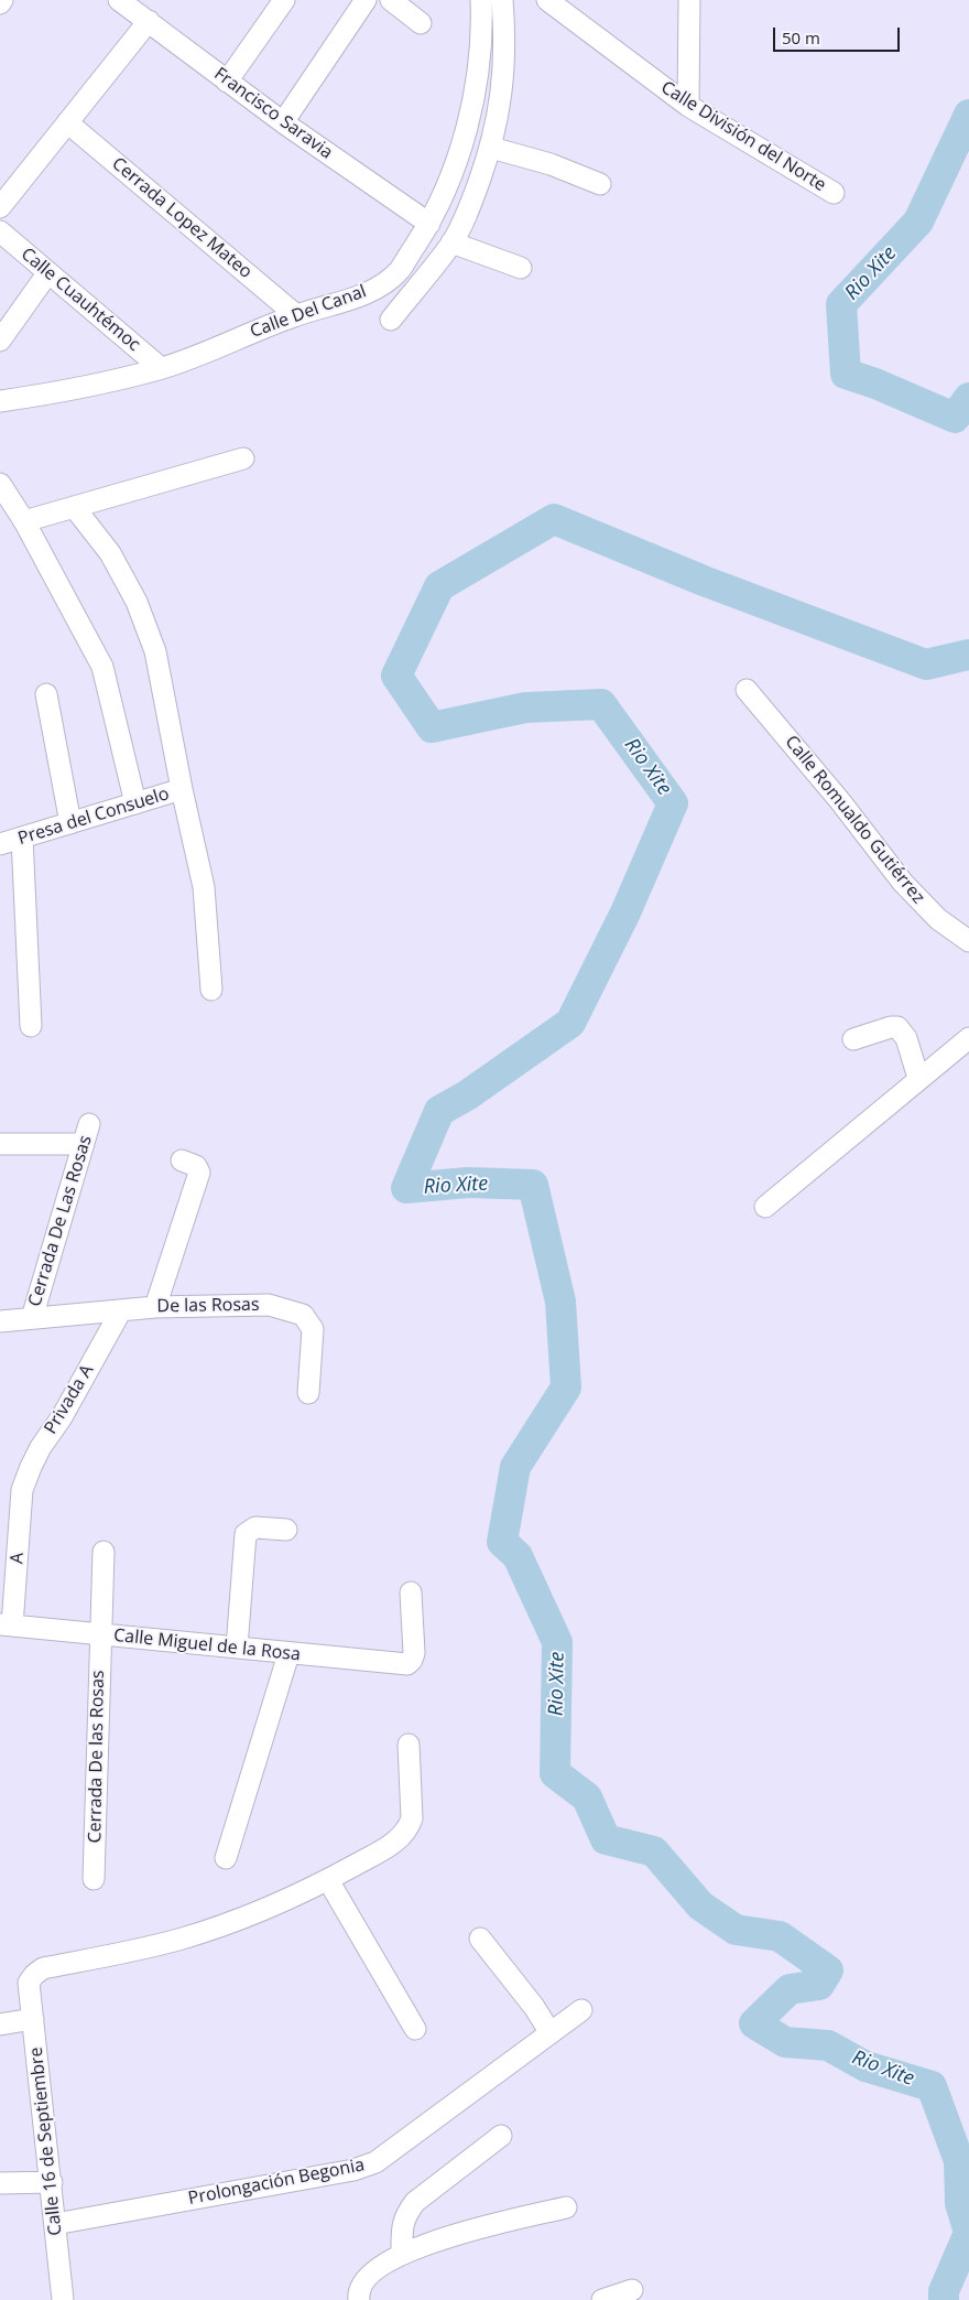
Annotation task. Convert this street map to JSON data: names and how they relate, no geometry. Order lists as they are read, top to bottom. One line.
{"streets":{"street":["Francisco Saravia","Calle División del Norte","Cerrada Lopez Mateo","Calle Cuauhtémoc","Calle Del Canal","Presa del Consuelo","Calle Romualdo Gutiérrez","Cerrada De Las Rosas","De las Rosas","Privada A","A","Calle Miguel de la Rosa","Cerrada De las Rosas","Calle 16 de Septiembre","Prolongación Begonia"]},"crossings":[["Francisco Saravia","Calle Del Canal"],["Cerrada Lopez Mateo","Calle Del Canal"],["Calle Cuauhtémoc","Calle Del Canal"],["Cerrada De Las Rosas","De las Rosas"],["De las Rosas","Privada A"],["Privada A","A"],["A","Calle Miguel de la Rosa"],["Calle Miguel de la Rosa","Cerrada De las Rosas"],["Calle 16 de Septiembre","Prolongación Begonia"]],"water":["Rio Xite"],"scale_bar":"50 m"}
